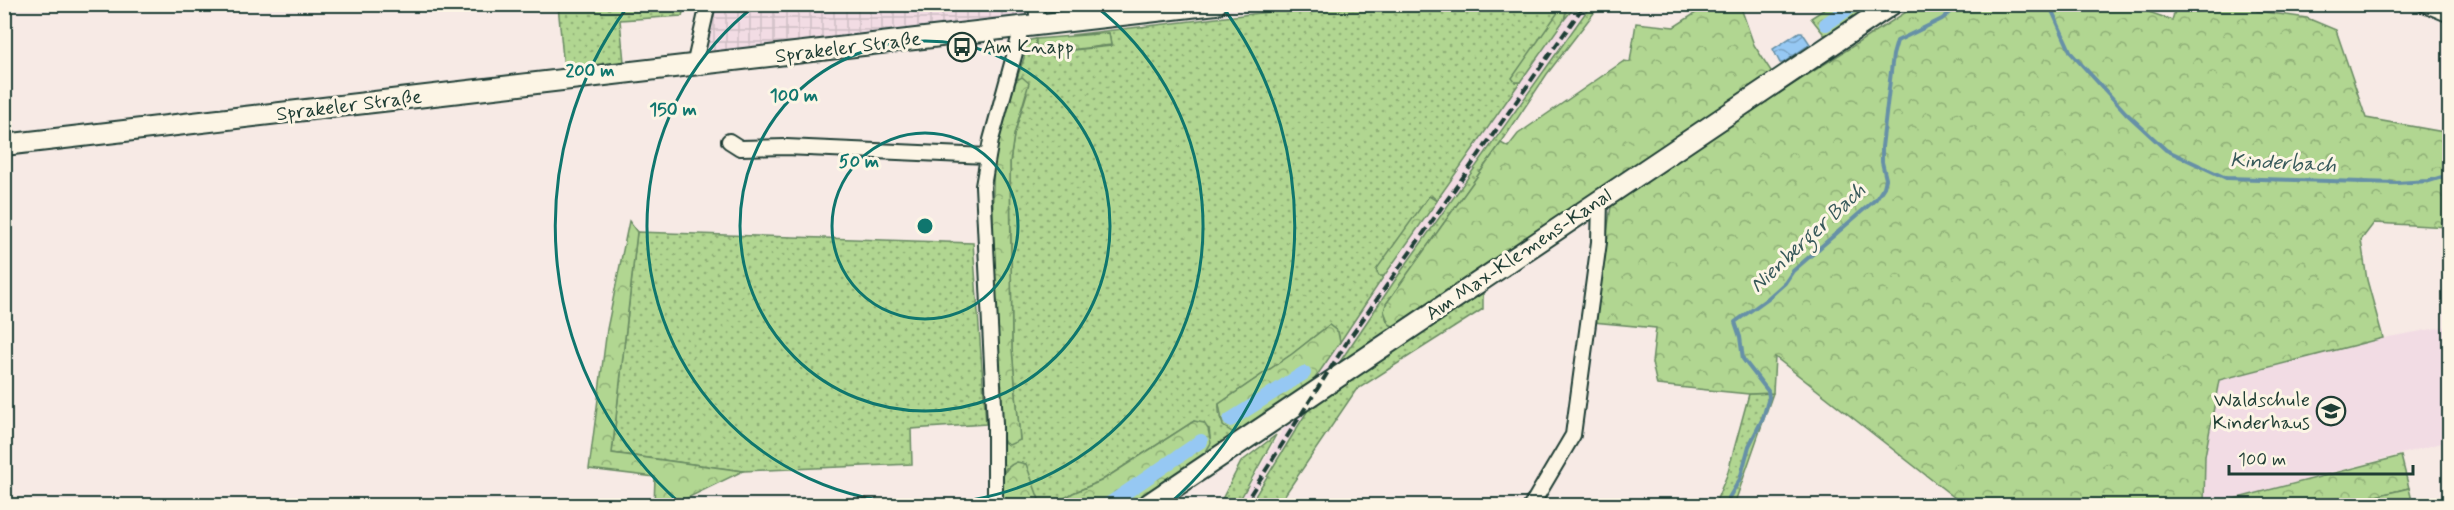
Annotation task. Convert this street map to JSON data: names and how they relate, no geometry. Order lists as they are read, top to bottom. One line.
{"streets":{"main road":["Sprakeler Straße","Am Max-Klemens-Kanal"]},"water":["Kinderbach","Nienberger Bach"],"places":{"bus stop":["Am Knapp"],"school or university":["Waldschule Kinderhaus"]},"scale_bar":"100 m","rings":["200 m","100 m","150 m","50 m"]}
